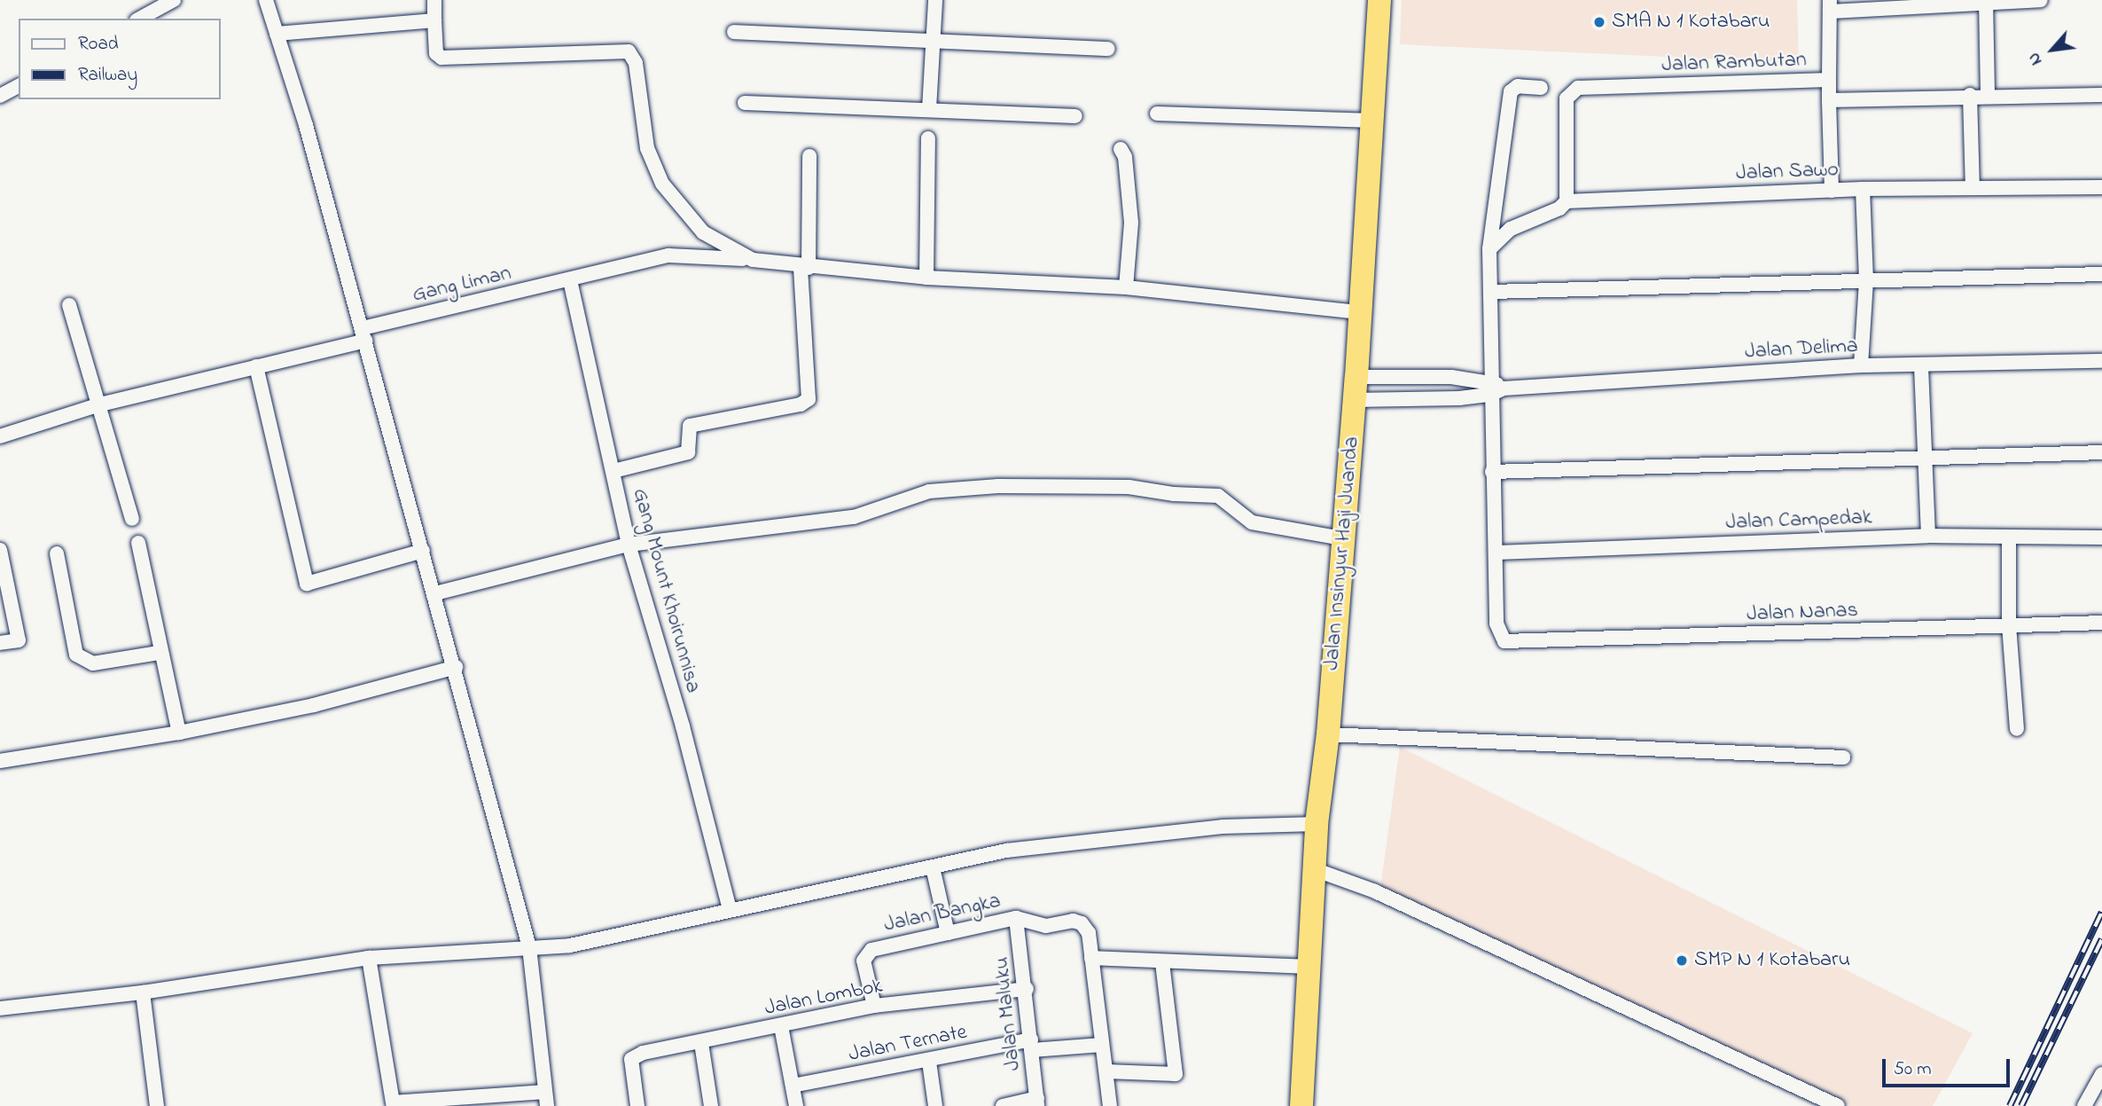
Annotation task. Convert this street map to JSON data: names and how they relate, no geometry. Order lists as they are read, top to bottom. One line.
{"streets":{"highway":["Jalan Insinyur Haji Juanda"],"street":["Jalan Rambutan","Jalan Sawo","Gang Liman","Jalan Delima","Jalan Campedak","Gang Mount Khoirunnisa","Jalan Nanas","Jalan Bangka","Jalan Lombok","Jalan Maluku","Jalan Ternate"]},"crossings":[["Jalan Rambutan","Jalan Sawo"],["Gang Liman","Jalan Insinyur Haji Juanda"],["Gang Liman","Gang Mount Khoirunnisa"],["Jalan Delima","Jalan Insinyur Haji Juanda"],["Jalan Campedak","Jalan Nanas"],["Jalan Bangka","Jalan Lombok"],["Jalan Bangka","Jalan Maluku"],["Jalan Lombok","Jalan Maluku"],["Jalan Maluku","Jalan Ternate"]],"places":["SMA N 1 Kotabaru","SMP N 1 Kotabaru"],"legend":["Road","Railway"],"scale_bar":"50 m","north":"bottom left"}
